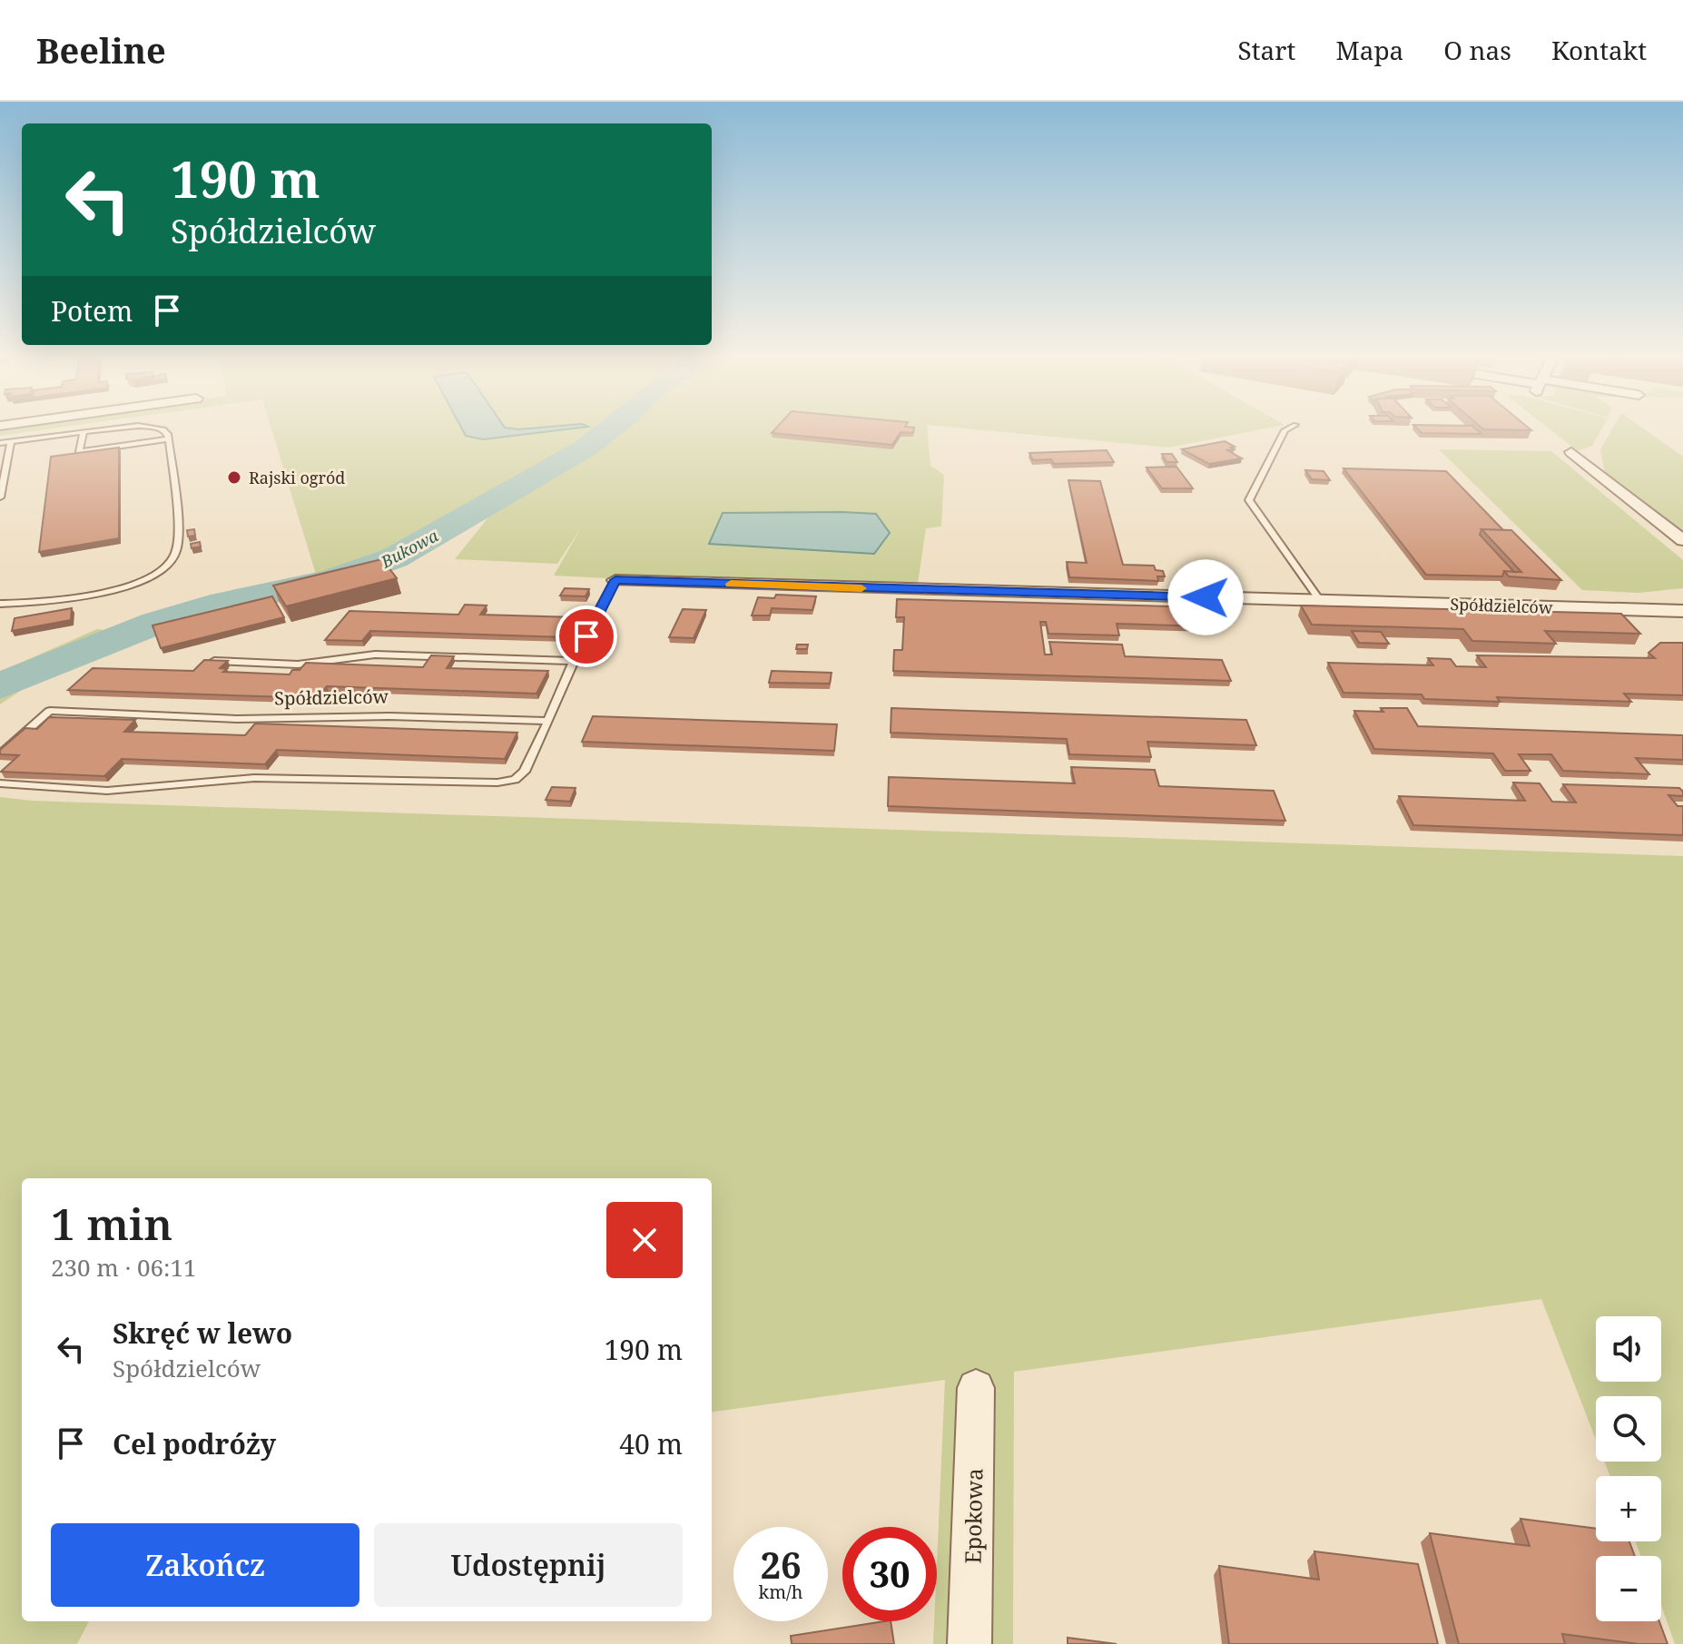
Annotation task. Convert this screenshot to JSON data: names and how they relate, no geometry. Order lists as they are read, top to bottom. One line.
{"streets":{"street":["Spółdzielców","Epokowa"]},"water":["Bukowa"],"places":["Rajski ogród"],"page":{"header":"Beeline","nav":["Start","Mapa","O nas","Kontakt"],"turn":["190 m","Spółdzielców"],"then":"Potem","heading":["1 min","230 m · 06:11"],"list":[{"name":"Skręć w lewo","note":"Spółdzielców","value":"190 m"},{"name":"Cel podróży","value":"40 m"}],"map_buttons":["+","−"],"buttons":["Zakończ","Udostępnij"],"speed":"26 km/h","limit":"30"}}
